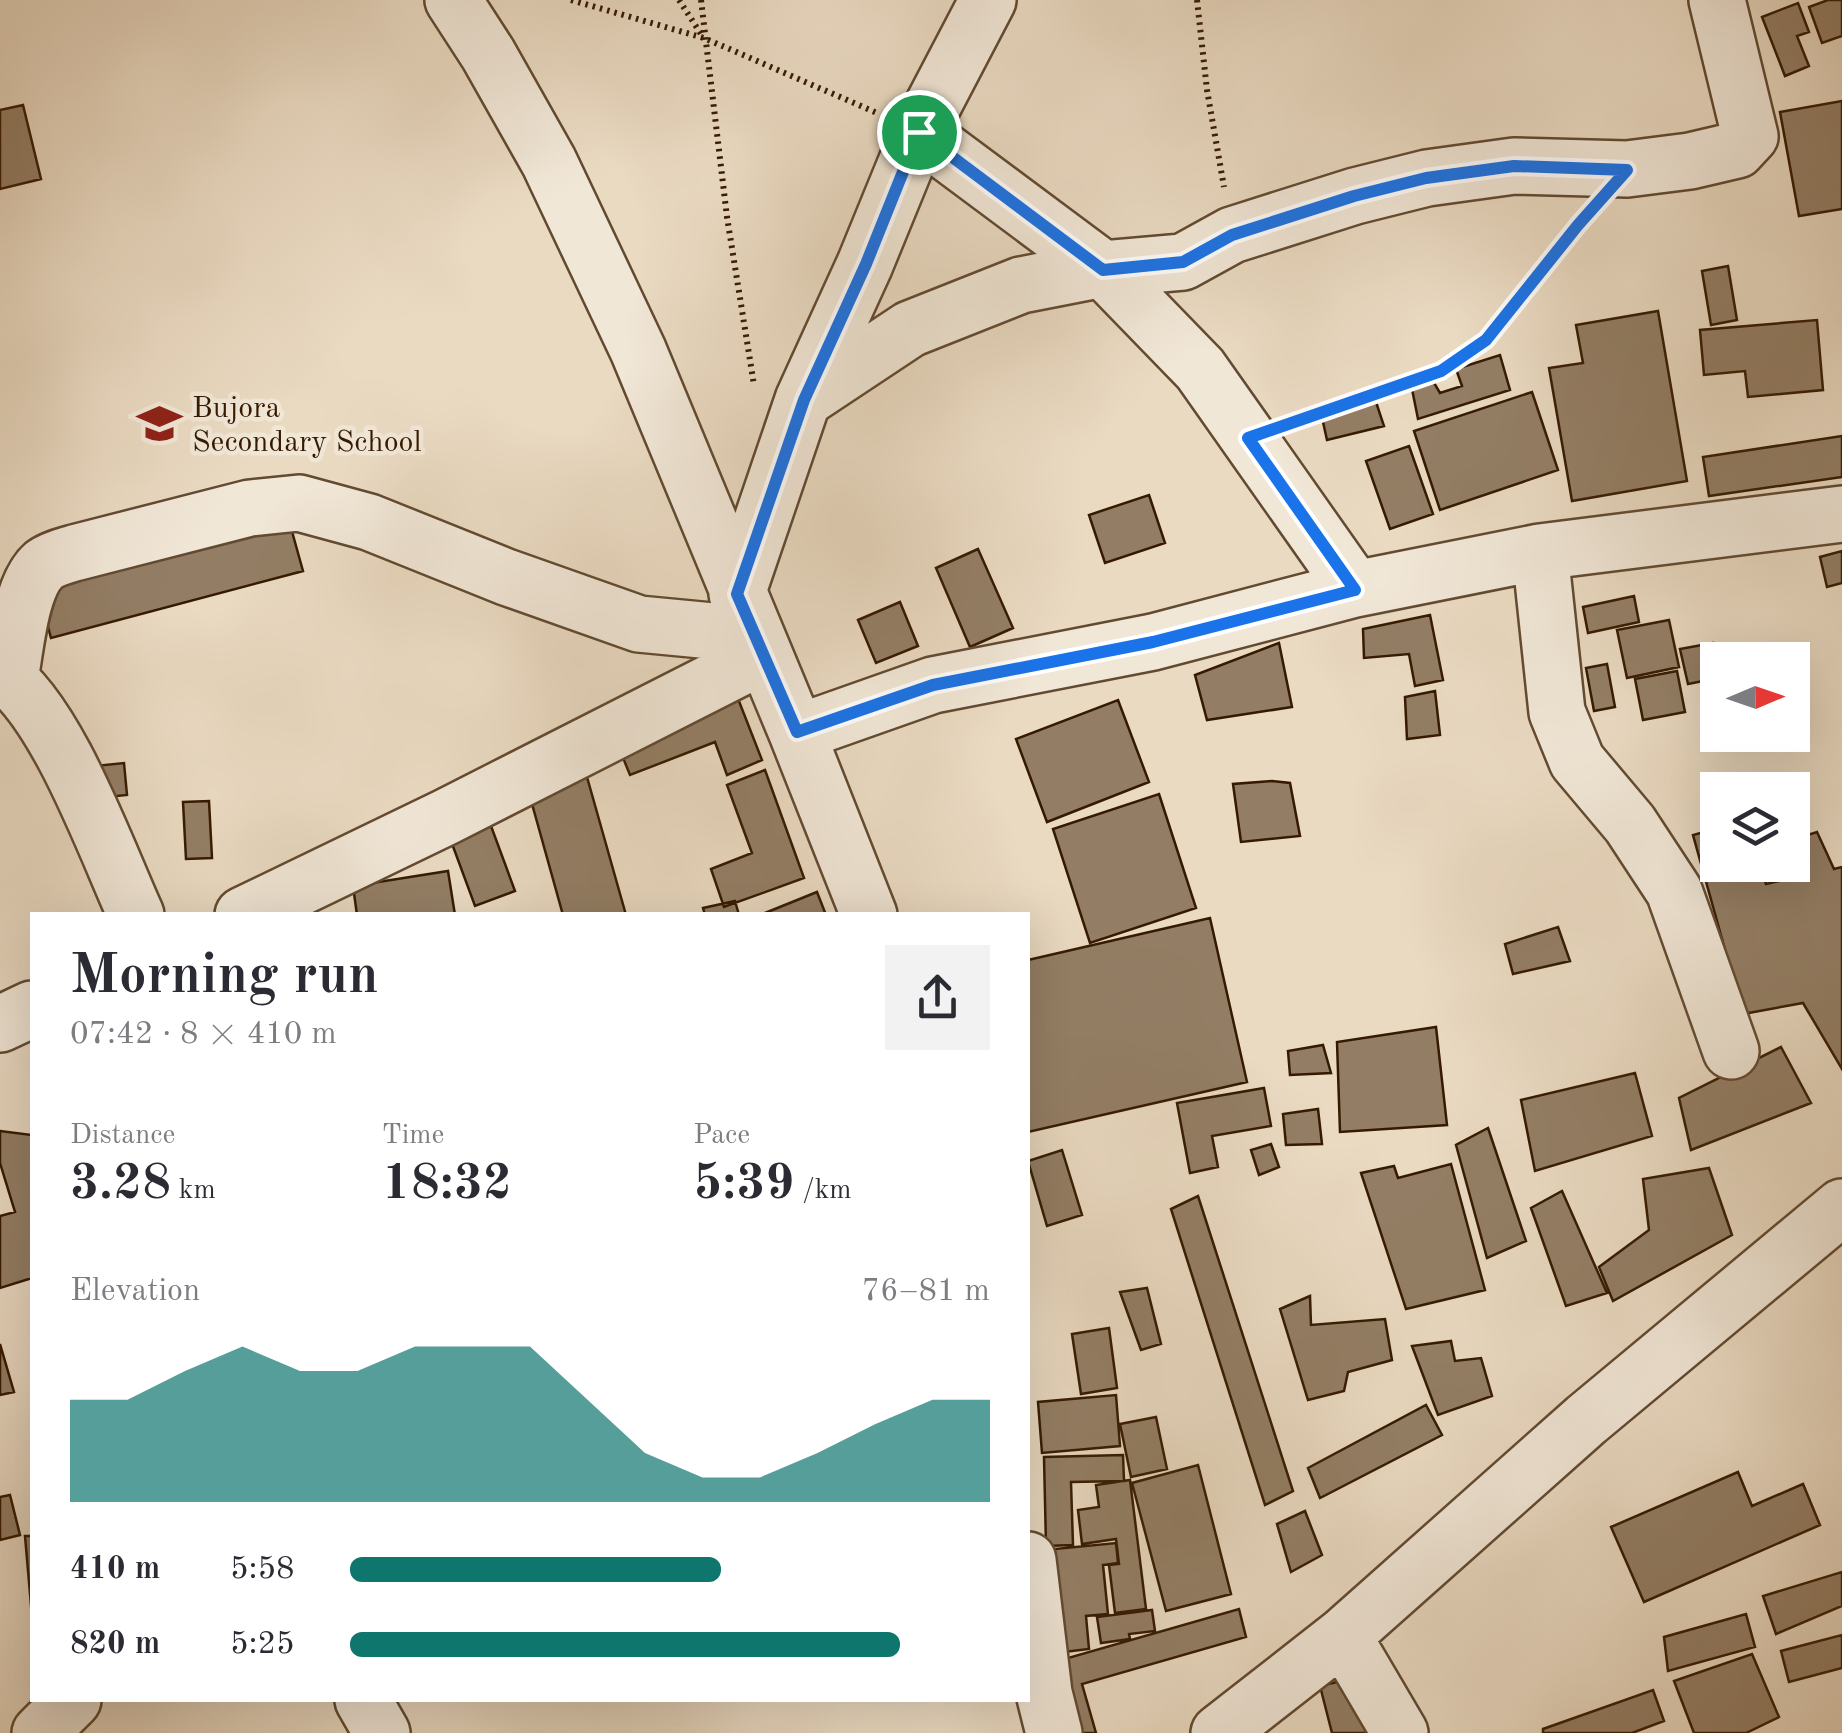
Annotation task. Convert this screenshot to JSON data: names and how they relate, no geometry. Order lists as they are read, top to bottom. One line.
{"places":{"school or university":["Bujora Secondary School"]},"north":"right","page":{"heading":["Morning run","07:42 · 8 × 410 m"],"stats":[["Distance","3.28 km"],["Time","18:32"],["Pace","5:39 /km"]],"chart":["Elevation","76–81 m"],"list":[{"name":"410 m","note":"5:58"},{"name":"820 m","note":"5:25"}]}}
